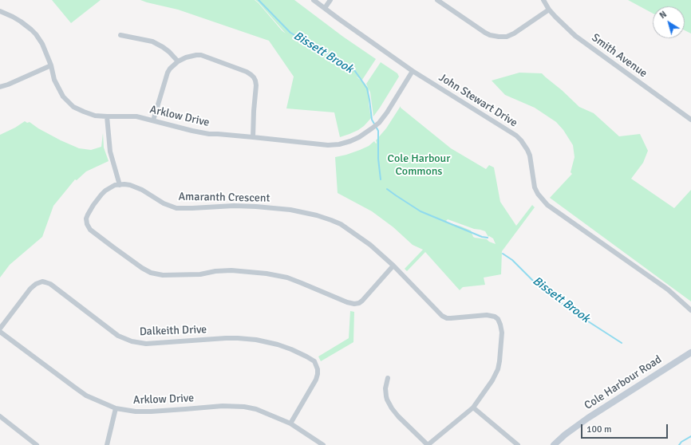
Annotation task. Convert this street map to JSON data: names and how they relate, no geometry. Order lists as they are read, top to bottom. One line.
{"streets":{"main road":["Cole Harbour Road"],"street":["Smith Avenue","John Stewart Drive","Arklow Drive","Amaranth Crescent","Dalkeith Drive"]},"crossings":[["John Stewart Drive","Arklow Drive"],["Arklow Drive","Dalkeith Drive"]],"water":["Bissett Brook"],"parks":["Cole Harbour Commons"],"scale_bar":"100 m","north":"top left"}
